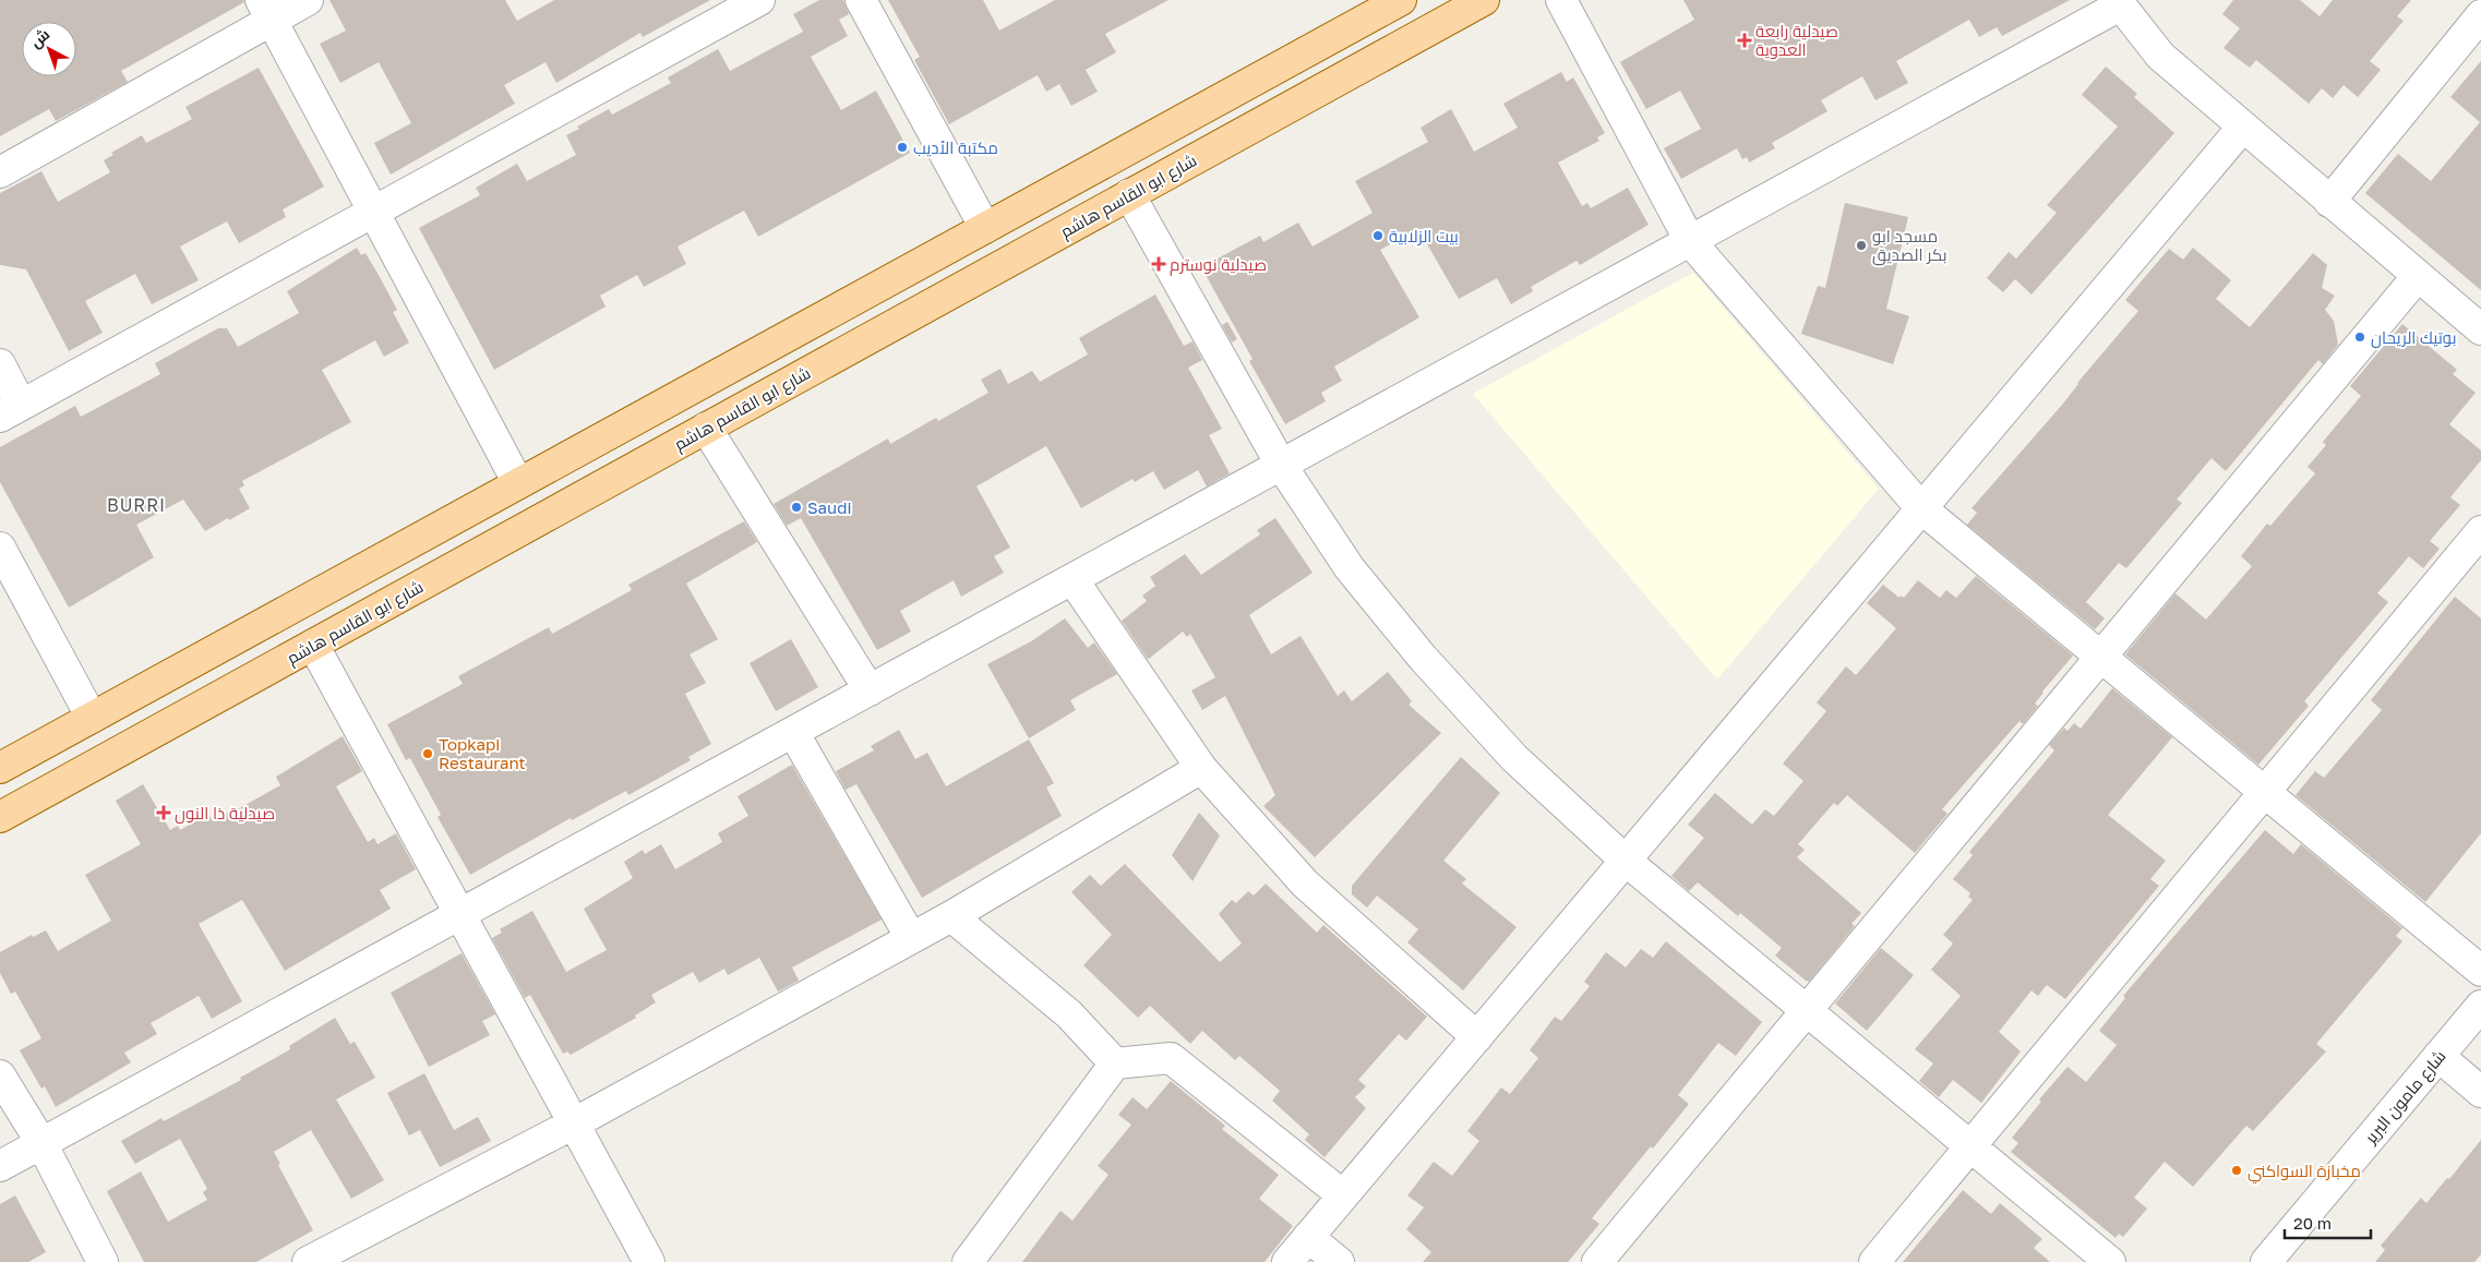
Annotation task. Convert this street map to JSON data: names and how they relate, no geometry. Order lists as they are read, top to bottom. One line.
{"streets":{"main road":["شارع ابو القاسم هاشم"],"street":["شارع مامون البرير"]},"districts":["BURRI"],"places":{"health":["صيدلية رابعة العدوية","صيدلية نوسترم","صيدلية ذا النون"],"other":["مكتبة الأديب","بيت الزلابية","مسجد ابو بكر الصديق","بوتيك الريحان","Saudi","Topkapi Restaurant","مخبازة السواكني"]},"scale_bar":"20 m","north":"top left"}
